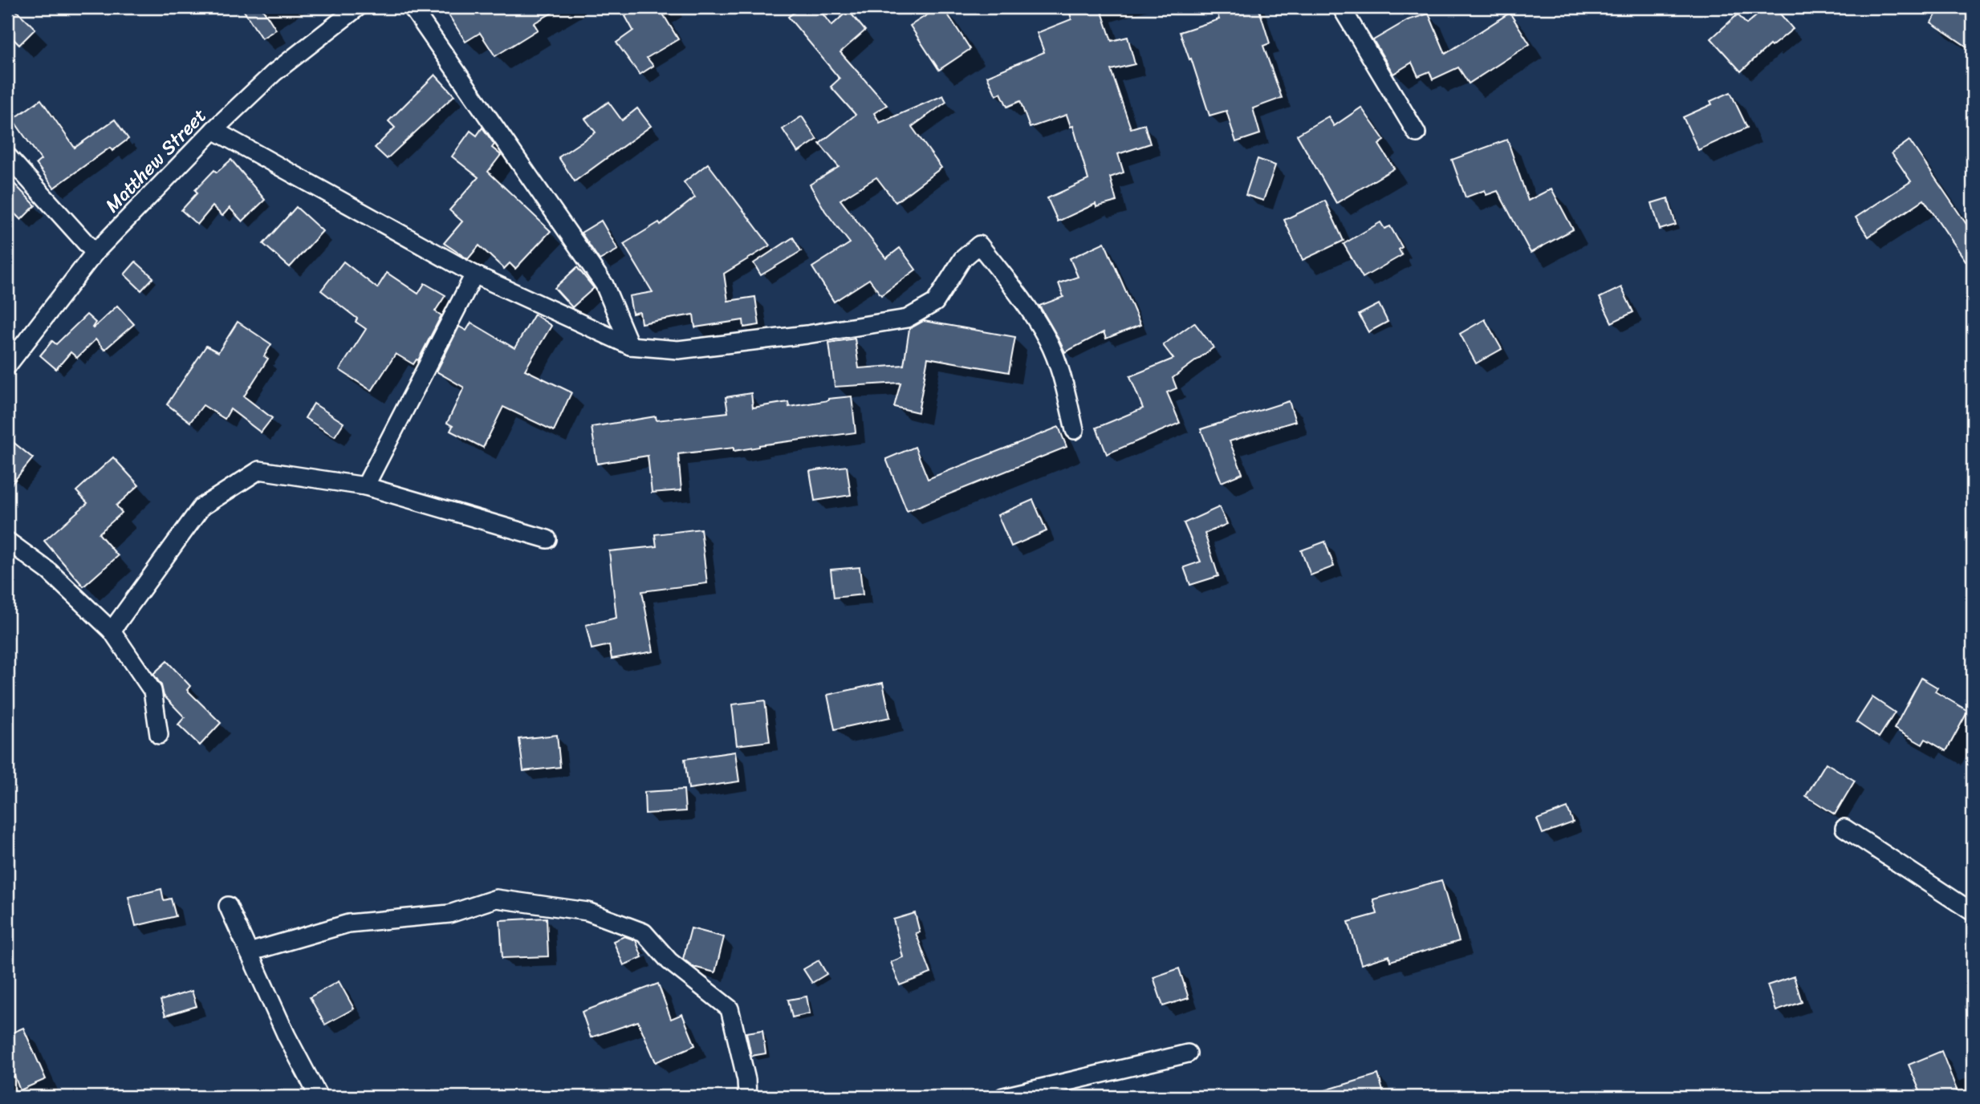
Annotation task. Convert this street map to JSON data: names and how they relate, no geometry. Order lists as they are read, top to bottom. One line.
{"streets":{"street":["Matthew Street"]}}
